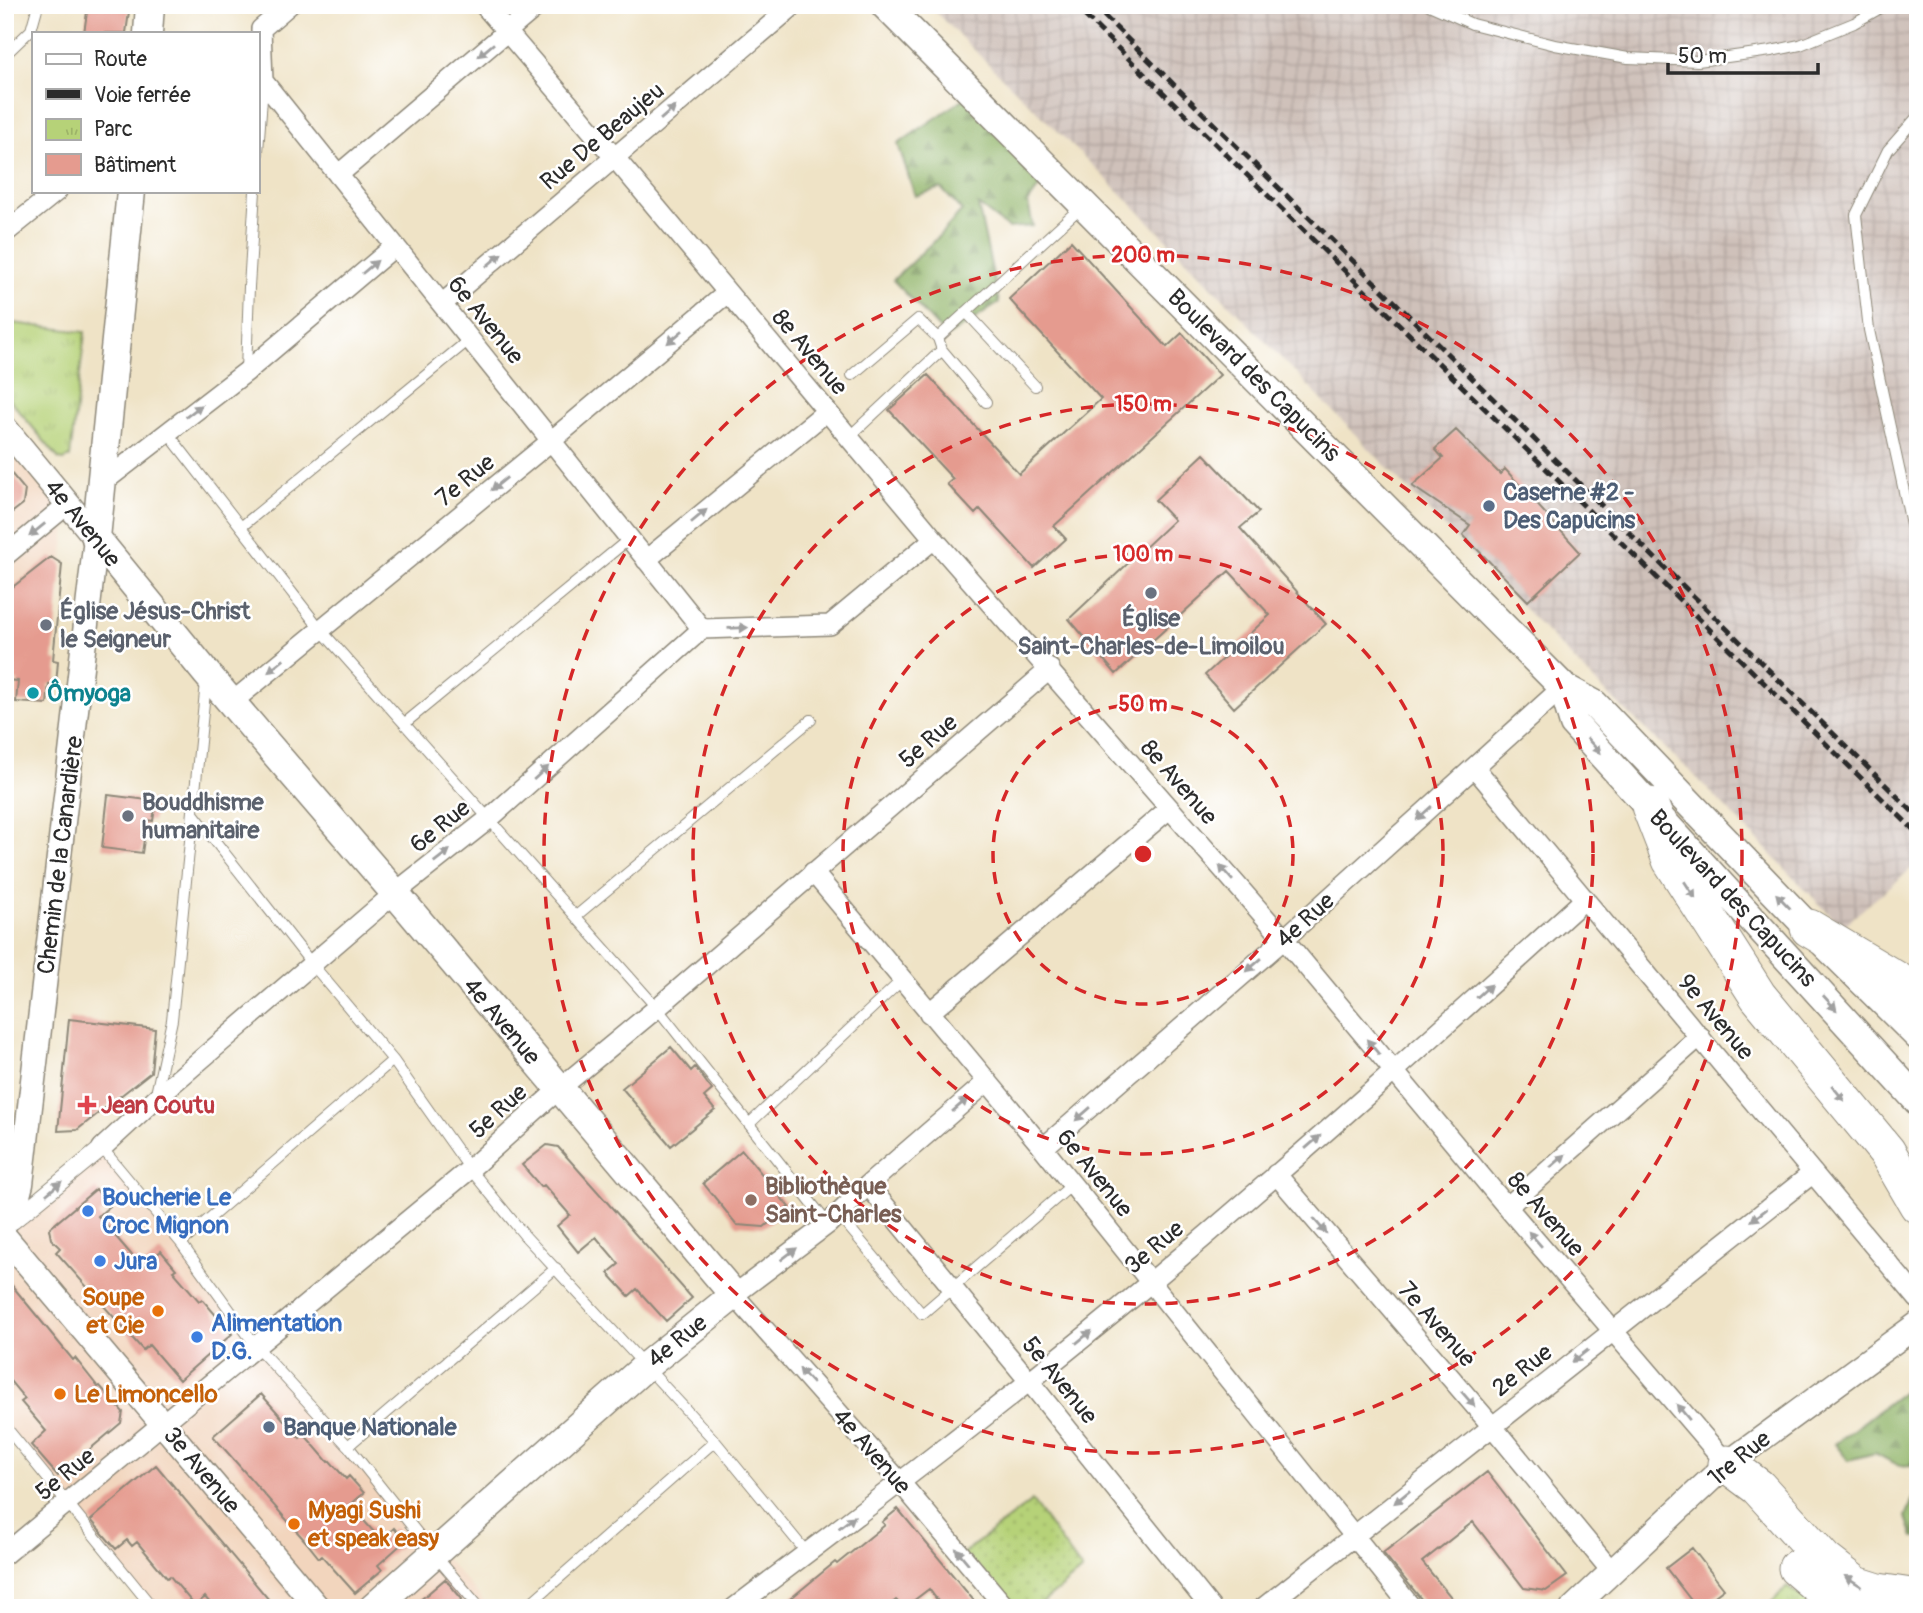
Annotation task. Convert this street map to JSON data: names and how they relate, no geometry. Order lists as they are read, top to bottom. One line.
{"streets":{"main road":["Boulevard des Capucins","4e Avenue","Chemin de la Canardière","4e Rue"],"street":["Rue De Beaujeu","6e Avenue","8e Avenue","7e Rue","5e Rue","6e Rue","9e Avenue","3e Rue","7e Avenue","2e Rue","5e Avenue","1re Rue","3e Avenue"]},"crossings":[["Rue De Beaujeu","6e Avenue"],["Rue De Beaujeu","8e Avenue"],["6e Avenue","7e Rue"],["6e Avenue","5e Rue"],["6e Avenue","6e Rue"],["6e Avenue","4e Rue"],["6e Avenue","3e Rue"],["6e Avenue","2e Rue"],["8e Avenue","7e Rue"],["8e Avenue","5e Rue"],["8e Avenue","4e Rue"],["8e Avenue","3e Rue"],["8e Avenue","2e Rue"],["8e Avenue","1re Rue"],["Boulevard des Capucins","4e Rue"],["7e Rue","4e Avenue"],["4e Avenue","5e Rue"],["4e Avenue","6e Rue"],["4e Avenue","Chemin de la Canardière"],["4e Avenue","4e Rue"],["4e Avenue","3e Rue"],["5e Rue","3e Avenue"],["6e Rue","Chemin de la Canardière"],["4e Rue","9e Avenue"],["4e Rue","5e Avenue"],["9e Avenue","3e Rue"],["9e Avenue","2e Rue"],["3e Rue","7e Avenue"],["3e Rue","5e Avenue"],["7e Avenue","2e Rue"],["7e Avenue","1re Rue"]],"one_way":["8e Avenue","6e Rue","3e Rue","7e Avenue"],"places":{"other":["Caserne #2 - Des Capucins","Église Saint-Charles-de-Limoilou","Église Jésus-Christ le Seigneur","Ômyoga","Bouddhisme humanitaire","Bibliothèque Saint-Charles","Boucherie Le Croc Mignon","Jura","Soupe et Cie","Alimentation D.G.","Le Limoncello","Banque Nationale","Myagi Sushi et speak easy"],"health":["Jean Coutu"]},"legend":["Route","Voie ferrée","Parc","Bâtiment"],"scale_bar":"50 m","rings":["200 m","150 m","100 m","50 m"]}
